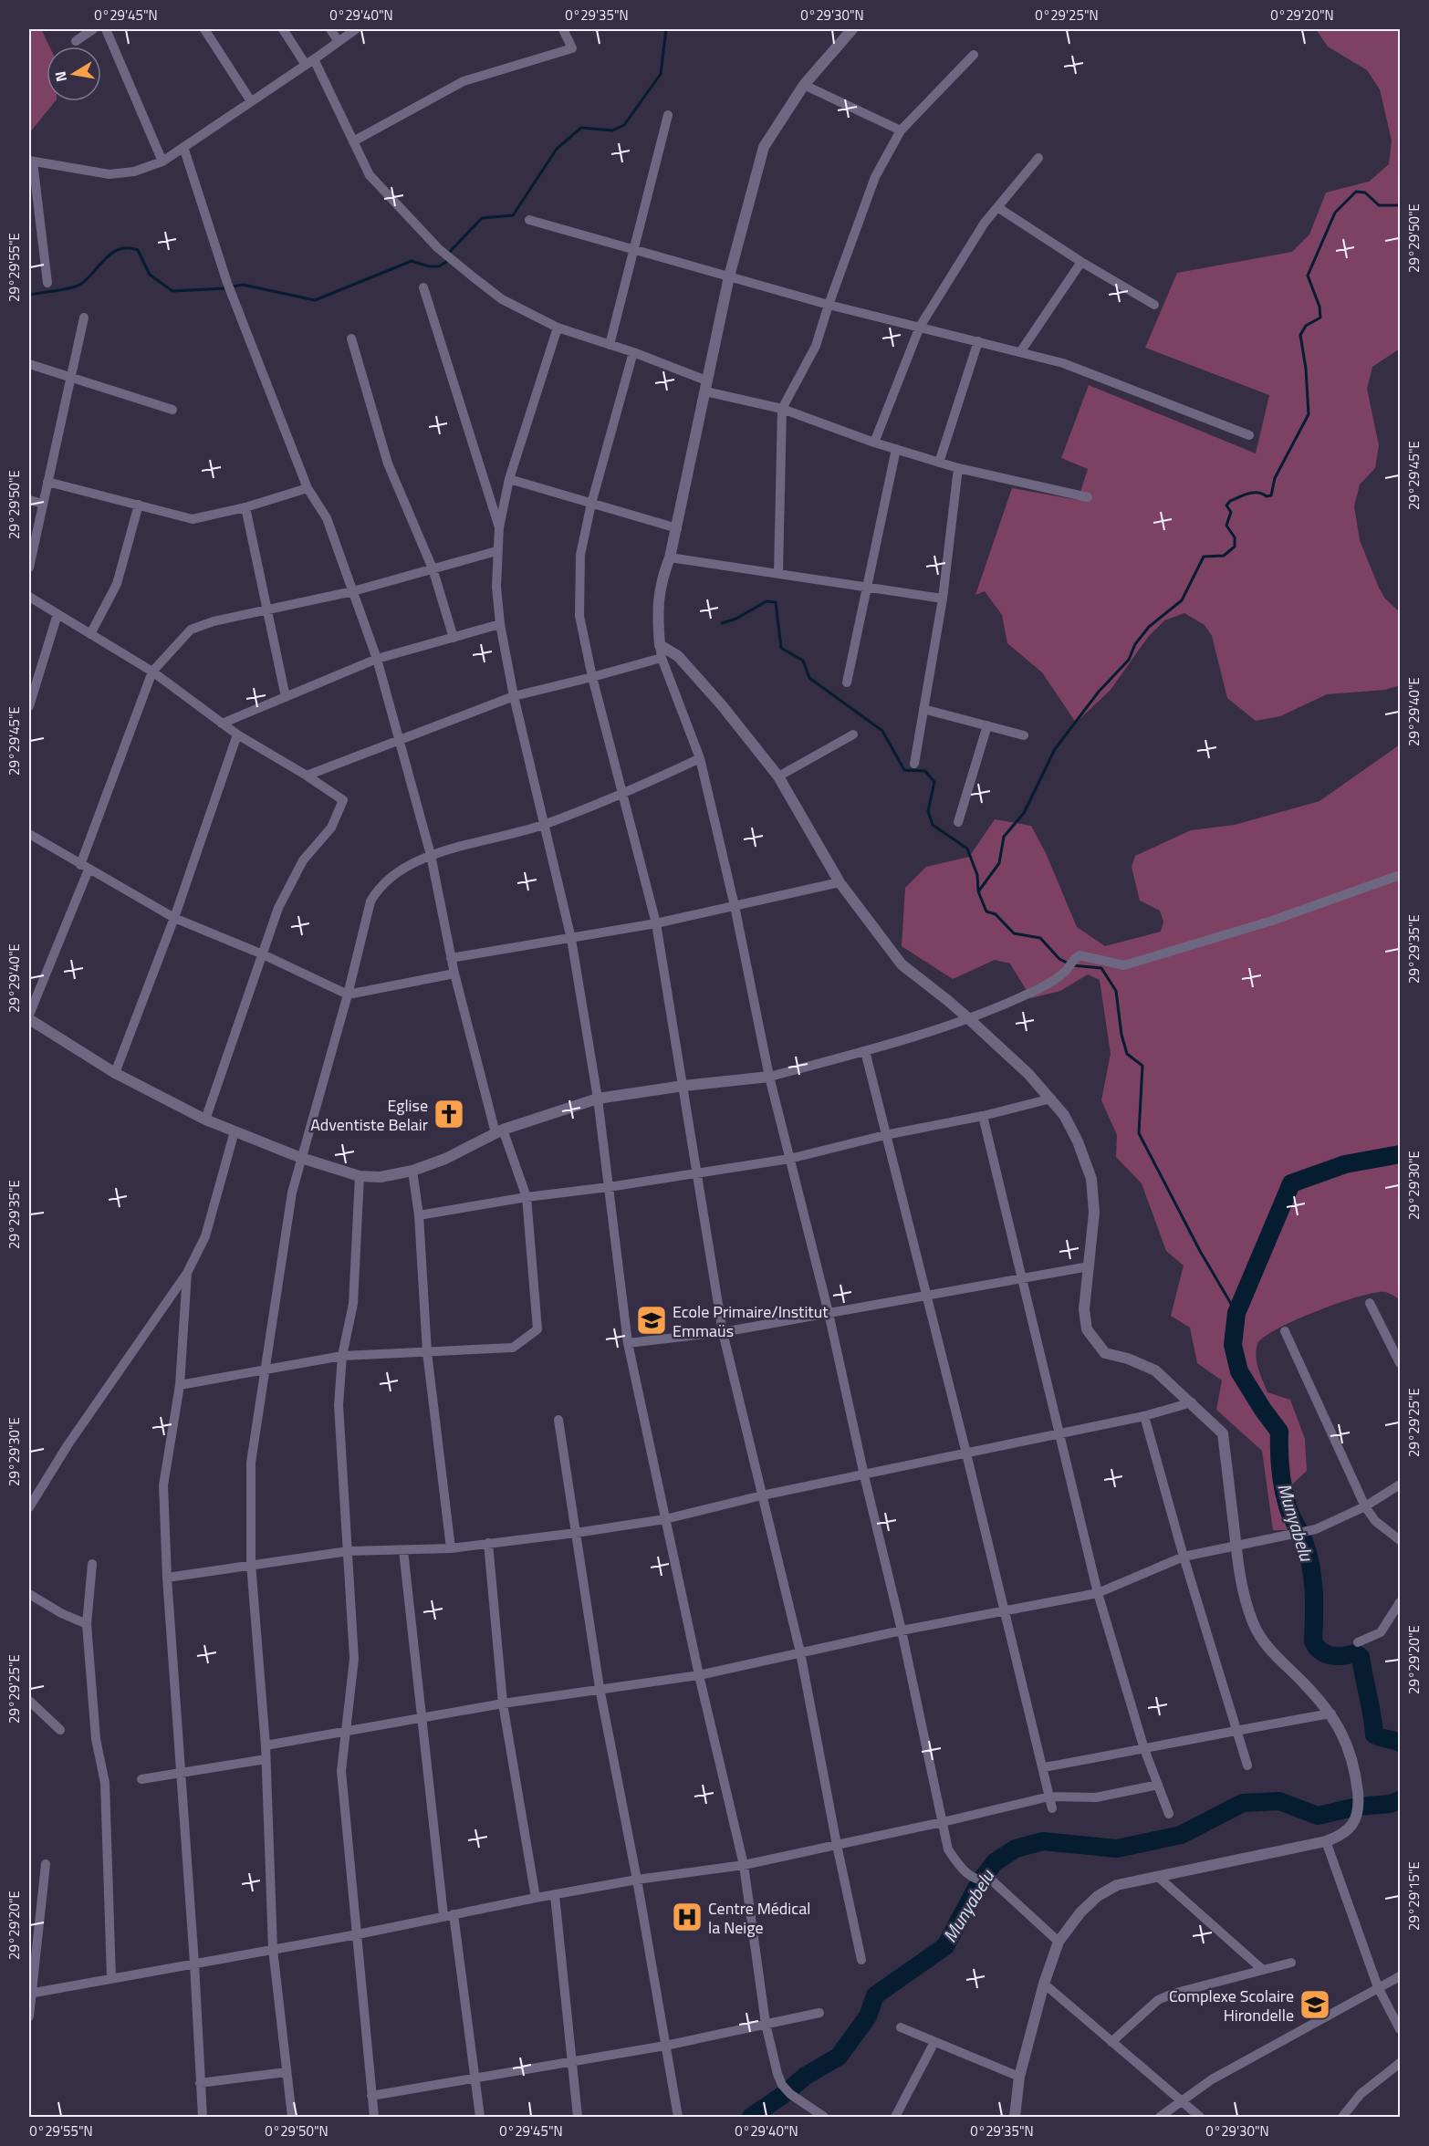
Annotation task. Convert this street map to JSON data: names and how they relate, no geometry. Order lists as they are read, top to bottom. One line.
{"water":["Munyabelu"],"places":{"church":["Eglise Adventiste Belair"],"school or university":["Ecole Primaire/Institut Emmaüs","Complexe Scolaire Hirondelle"],"hospital":["Centre Médical la Neige"]},"north":"left","coordinates":["0°29'45\"N","0°29'40\"N","0°29'35\"N","0°29'30\"N","0°29'25\"N","0°29'20\"N","29°29'50\"E","29°29'55\"E","29°29'45\"E","29°29'40\"E","29°29'35\"E","29°29'30\"E","29°29'25\"E","29°29'20\"E","29°29'15\"E","0°29'55\"N","0°29'50\"N"]}
